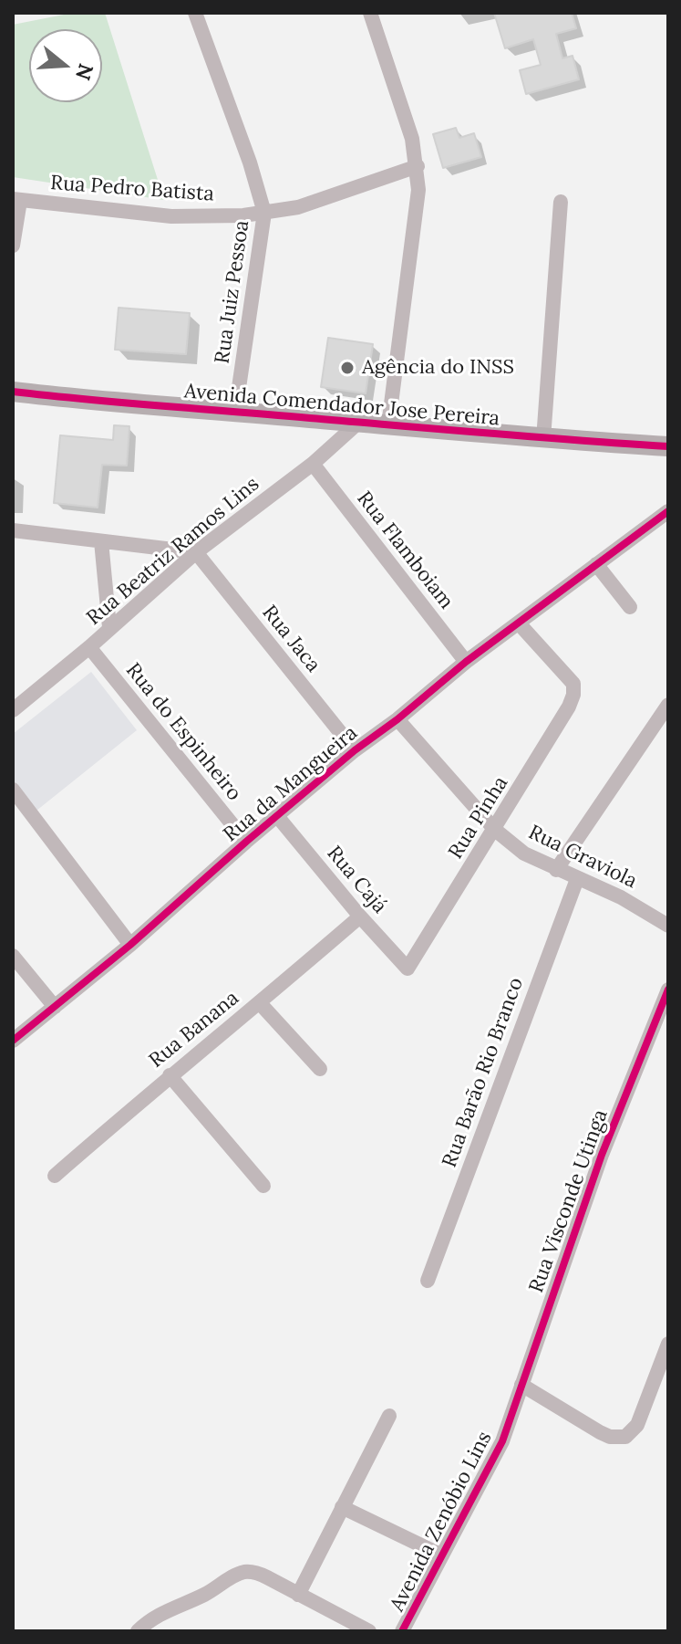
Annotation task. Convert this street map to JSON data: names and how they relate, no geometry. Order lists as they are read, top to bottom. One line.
{"streets":{"street":["Rua Pedro Batista","Rua Juiz Pessoa","Avenida Comendador Jose Pereira","Rua Flamboiam","Rua Beatriz Ramos Lins","Rua Jaca","Rua do Espinheiro","Rua da Mangueira","Rua Pinha","Rua Graviola","Rua Cajá","Rua Banana","Rua Barão Rio Branco","Rua Visconde Utinga","Avenida Zenóbio Lins"]},"crossings":[["Rua Pedro Batista","Rua Juiz Pessoa"],["Rua Juiz Pessoa","Avenida Comendador Jose Pereira"],["Avenida Comendador Jose Pereira","Rua Beatriz Ramos Lins"],["Rua Flamboiam","Rua Beatriz Ramos Lins"],["Rua Flamboiam","Rua da Mangueira"],["Rua Beatriz Ramos Lins","Rua Jaca"],["Rua Beatriz Ramos Lins","Rua do Espinheiro"],["Rua Jaca","Rua da Mangueira"],["Rua do Espinheiro","Rua da Mangueira"],["Rua da Mangueira","Rua Pinha"],["Rua da Mangueira","Rua Graviola"],["Rua da Mangueira","Rua Cajá"],["Rua Pinha","Rua Graviola"],["Rua Pinha","Rua Cajá"],["Rua Graviola","Rua Barão Rio Branco"],["Rua Cajá","Rua Banana"],["Rua Visconde Utinga","Avenida Zenóbio Lins"]],"places":["Agência do INSS"],"north":"right"}
